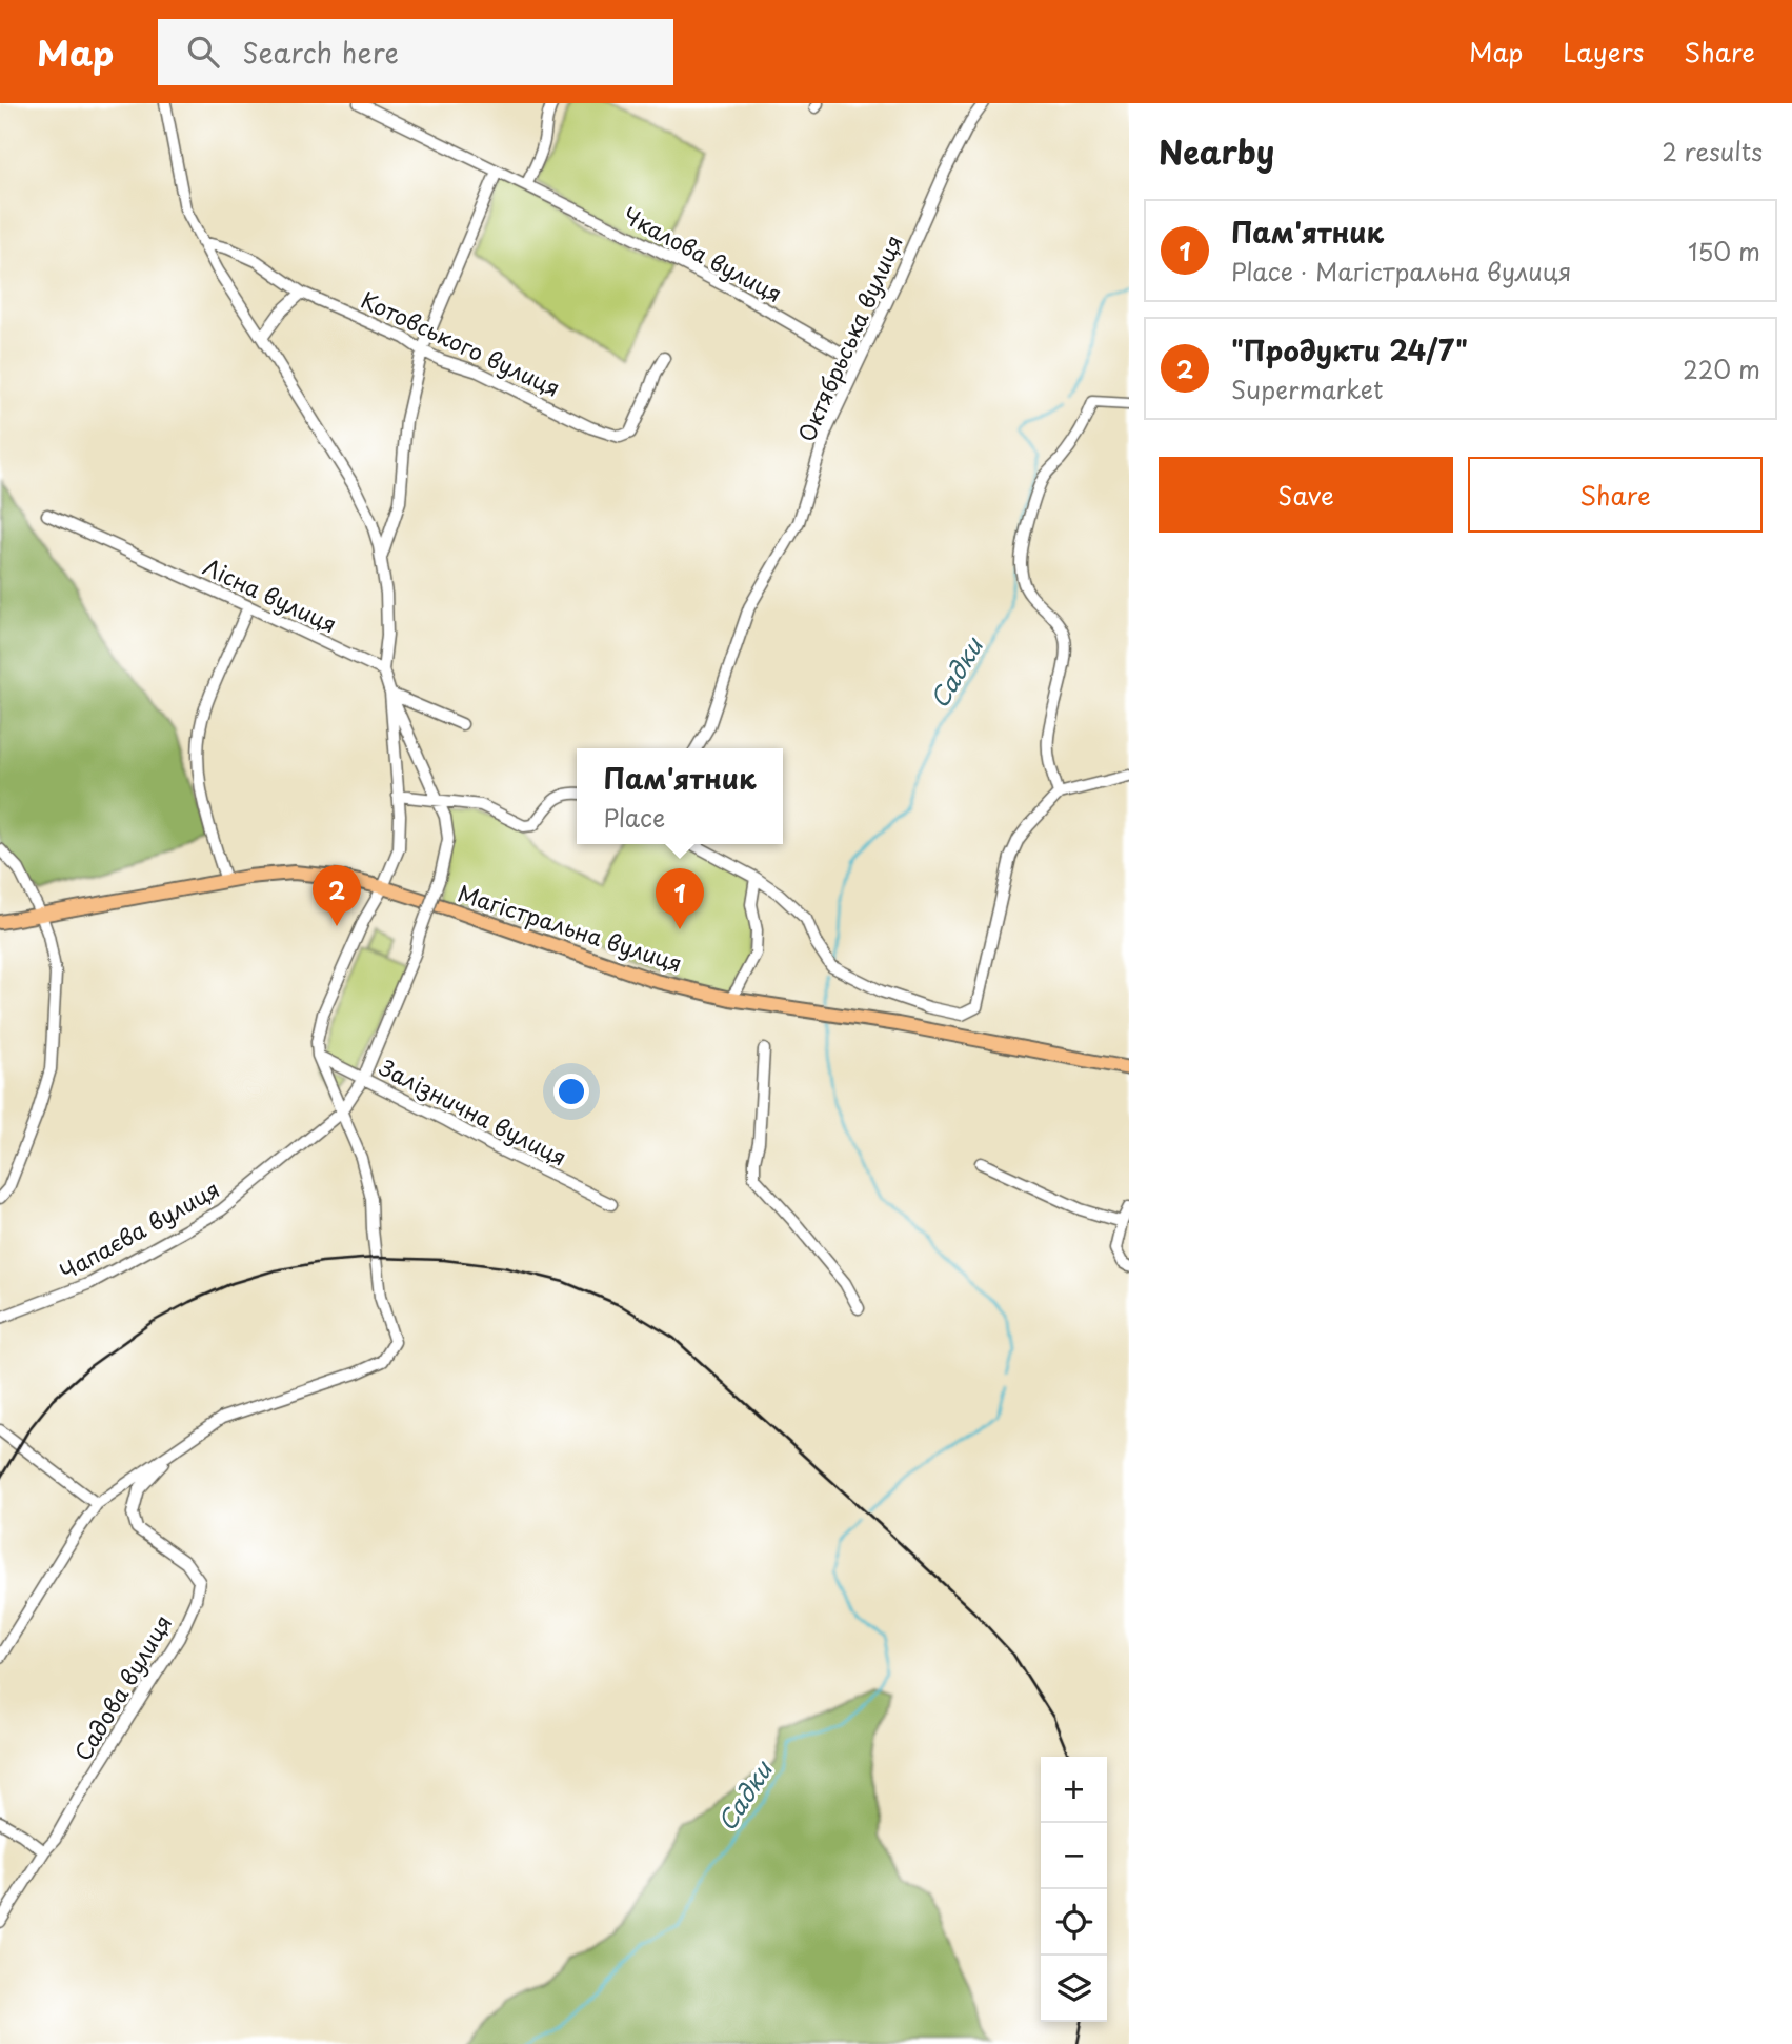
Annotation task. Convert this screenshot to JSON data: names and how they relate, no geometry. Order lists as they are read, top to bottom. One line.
{"streets":{"main road":["Магістральна вулиця"],"street":["Чкалова вулиця","Октябрьська вулиця","Котовського вулиця","Лісна вулиця","Залізнична вулиця","Чапаєва вулиця","Садова вулиця"]},"crossings":[["Чкалова вулиця","Октябрьська вулиця"],["Залізнична вулиця","Чапаєва вулиця"]],"water":["Садки"],"page":{"header":"Map","search":"Search here","nav":["Map","Layers","Share"],"heading":["Nearby","2 results"],"list":[{"mark":"1","name":"Пам'ятник","note":"Place · Магістральна вулиця","value":"150 m"},{"mark":"2","name":"\"Продукти 24/7\"","note":"Supermarket","value":"220 m"}],"buttons":["Save","Share"],"popup":["Пам'ятник","Place"],"pins":["2","1"],"map_buttons":["+","−"]}}
